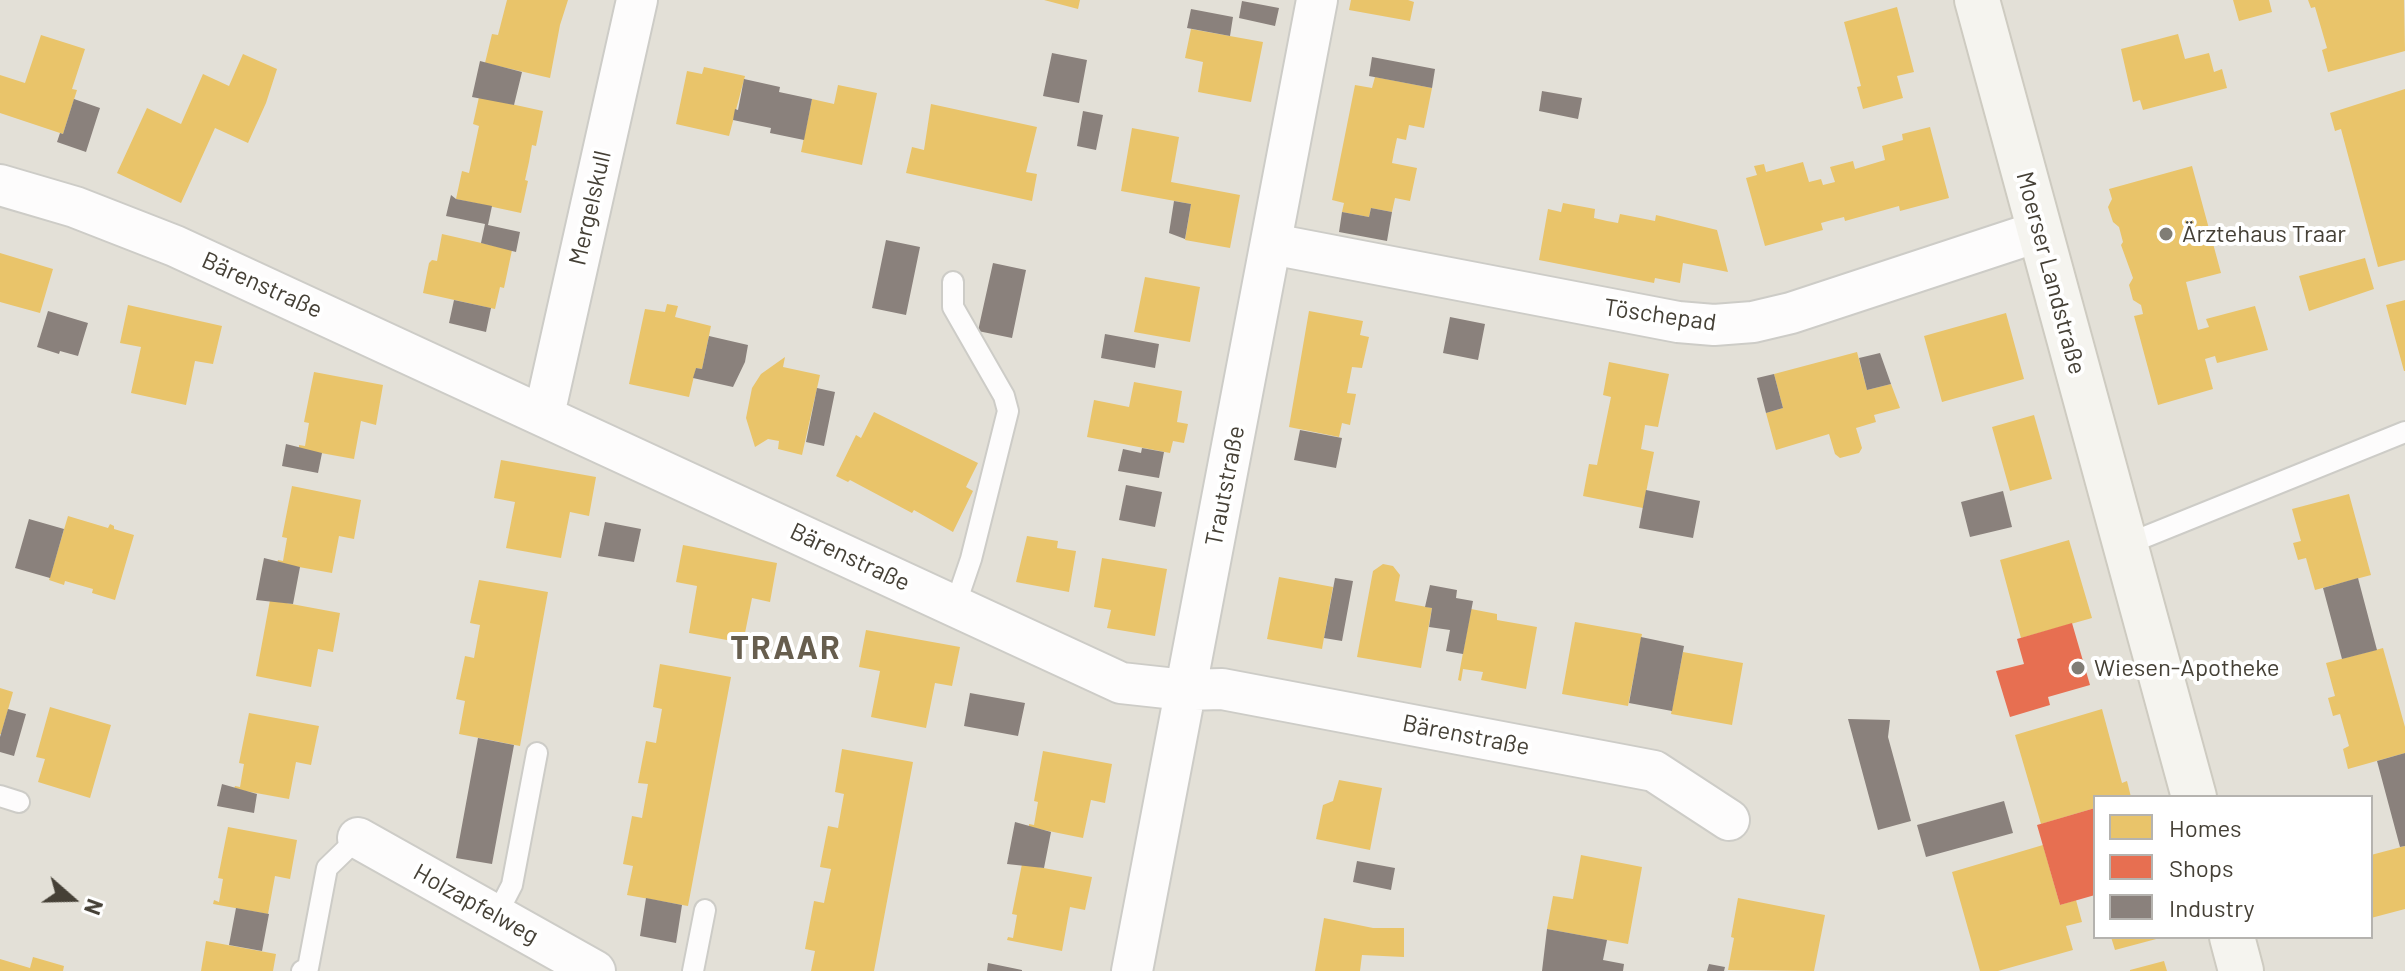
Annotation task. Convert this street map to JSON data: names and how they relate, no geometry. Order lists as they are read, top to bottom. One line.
{"streets":{"main road":["Moerser Landstraße"],"street":["Mergelskull","Bärenstraße","Töschepad","Trautstraße","Holzapfelweg"]},"crossings":[["Mergelskull","Bärenstraße"],["Moerser Landstraße","Töschepad"],["Bärenstraße","Trautstraße"],["Töschepad","Trautstraße"]],"districts":["TRAAR"],"places":["Ärztehaus Traar","Wiesen-Apotheke"],"legend":["Homes","Shops","Industry"],"north":"right"}
